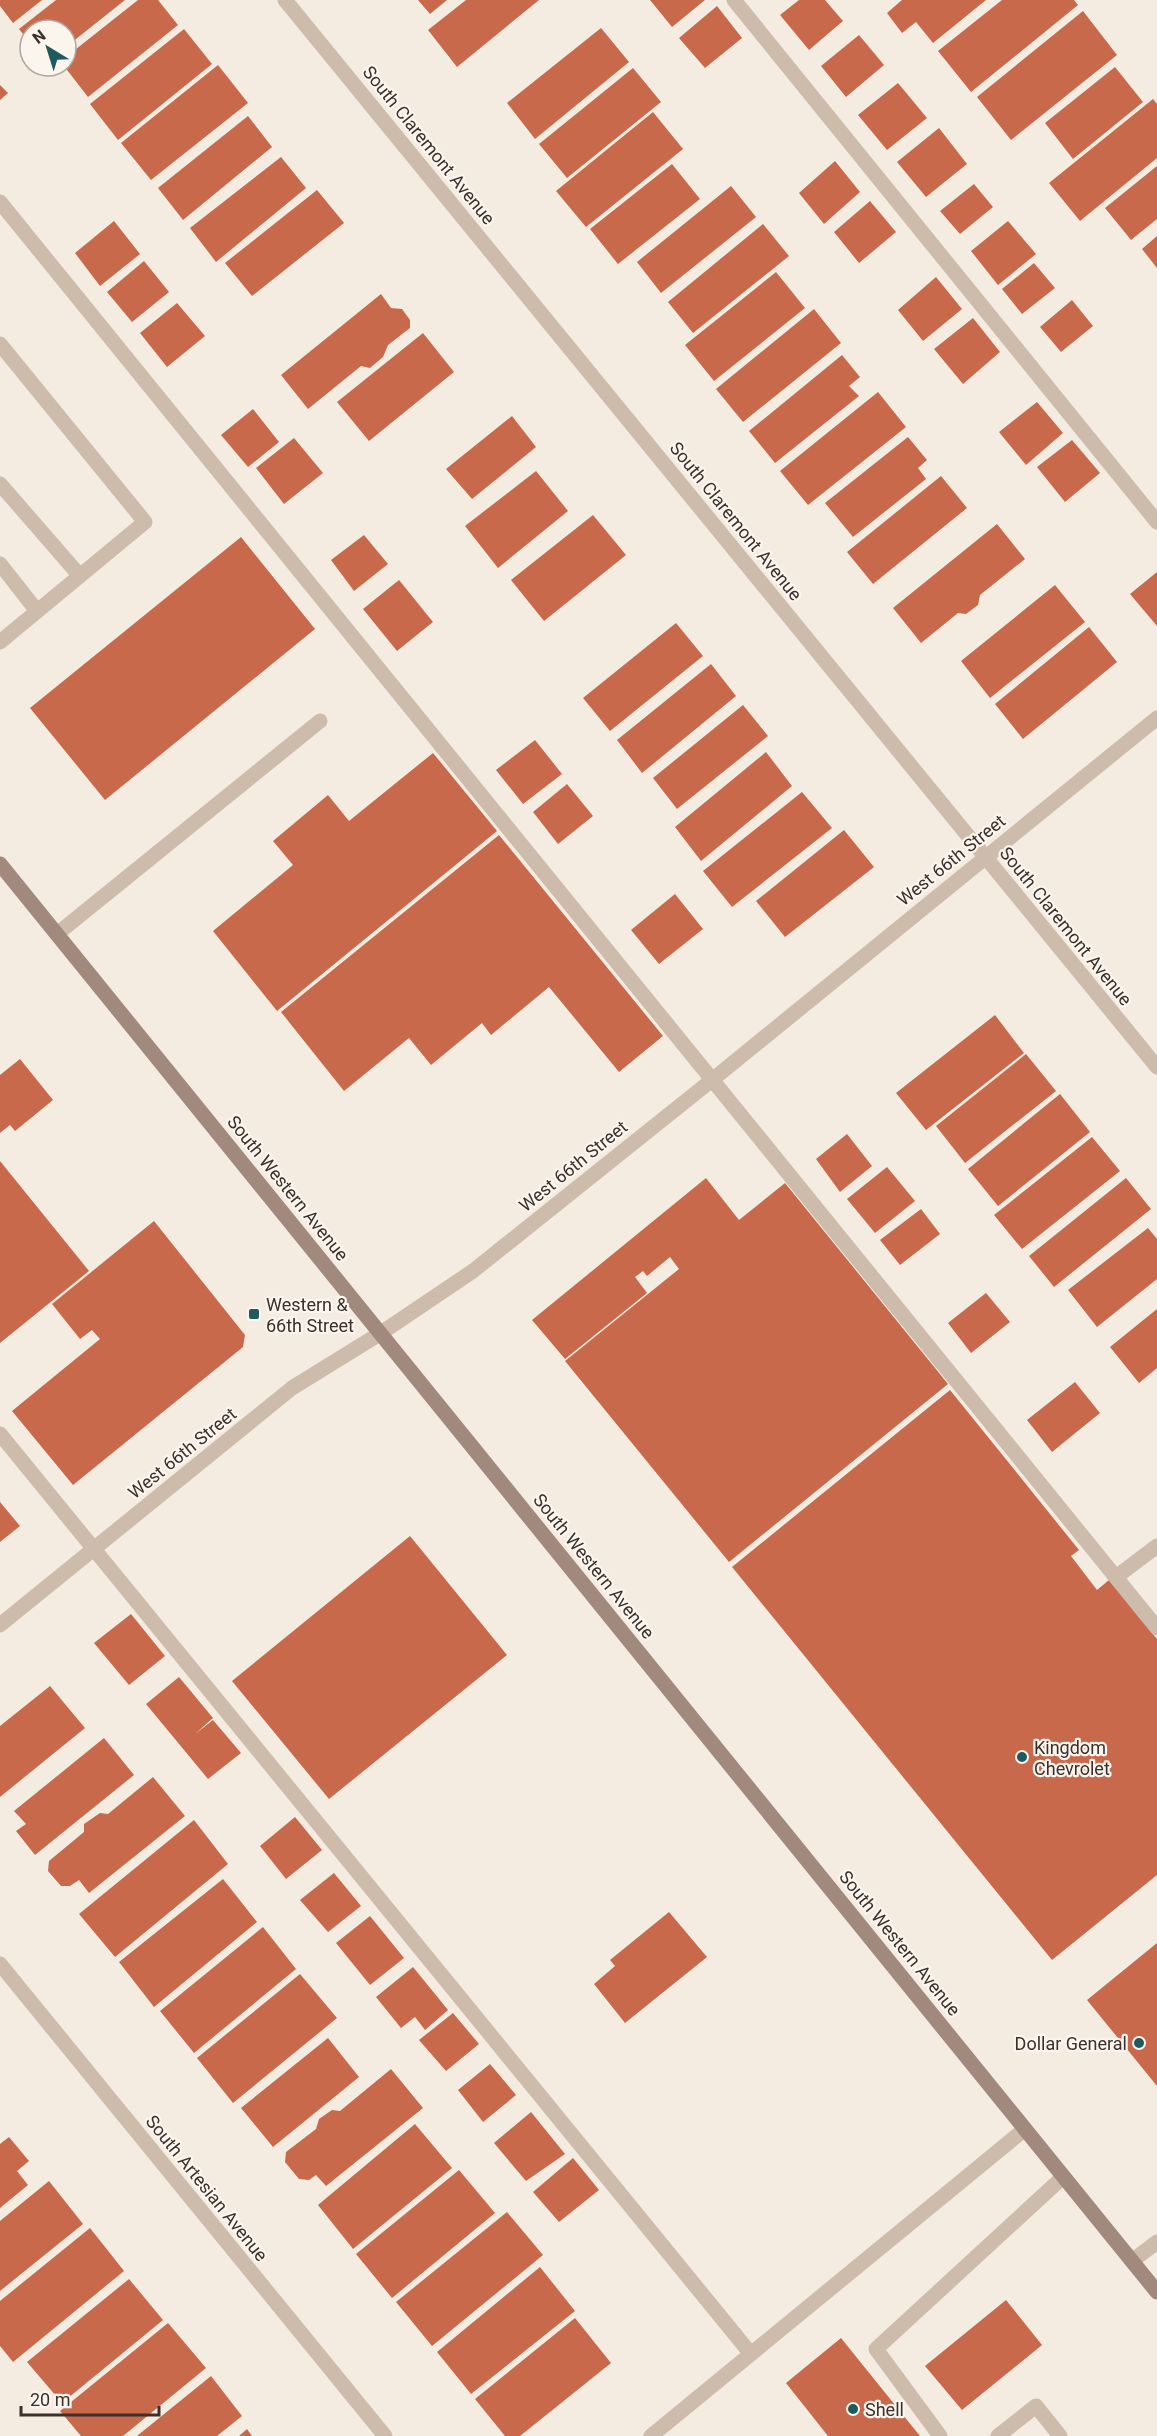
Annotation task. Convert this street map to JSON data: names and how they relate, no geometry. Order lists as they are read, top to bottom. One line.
{"streets":{"main road":["South Western Avenue"],"street":["South Claremont Avenue","West 66th Street","South Artesian Avenue"]},"crossings":[["South Claremont Avenue","West 66th Street"],["West 66th Street","South Western Avenue"]],"places":{"transit":["Western & 66th Street"],"other":["Kingdom Chevrolet","Dollar General","Shell"]},"scale_bar":"20 m","north":"top left"}
